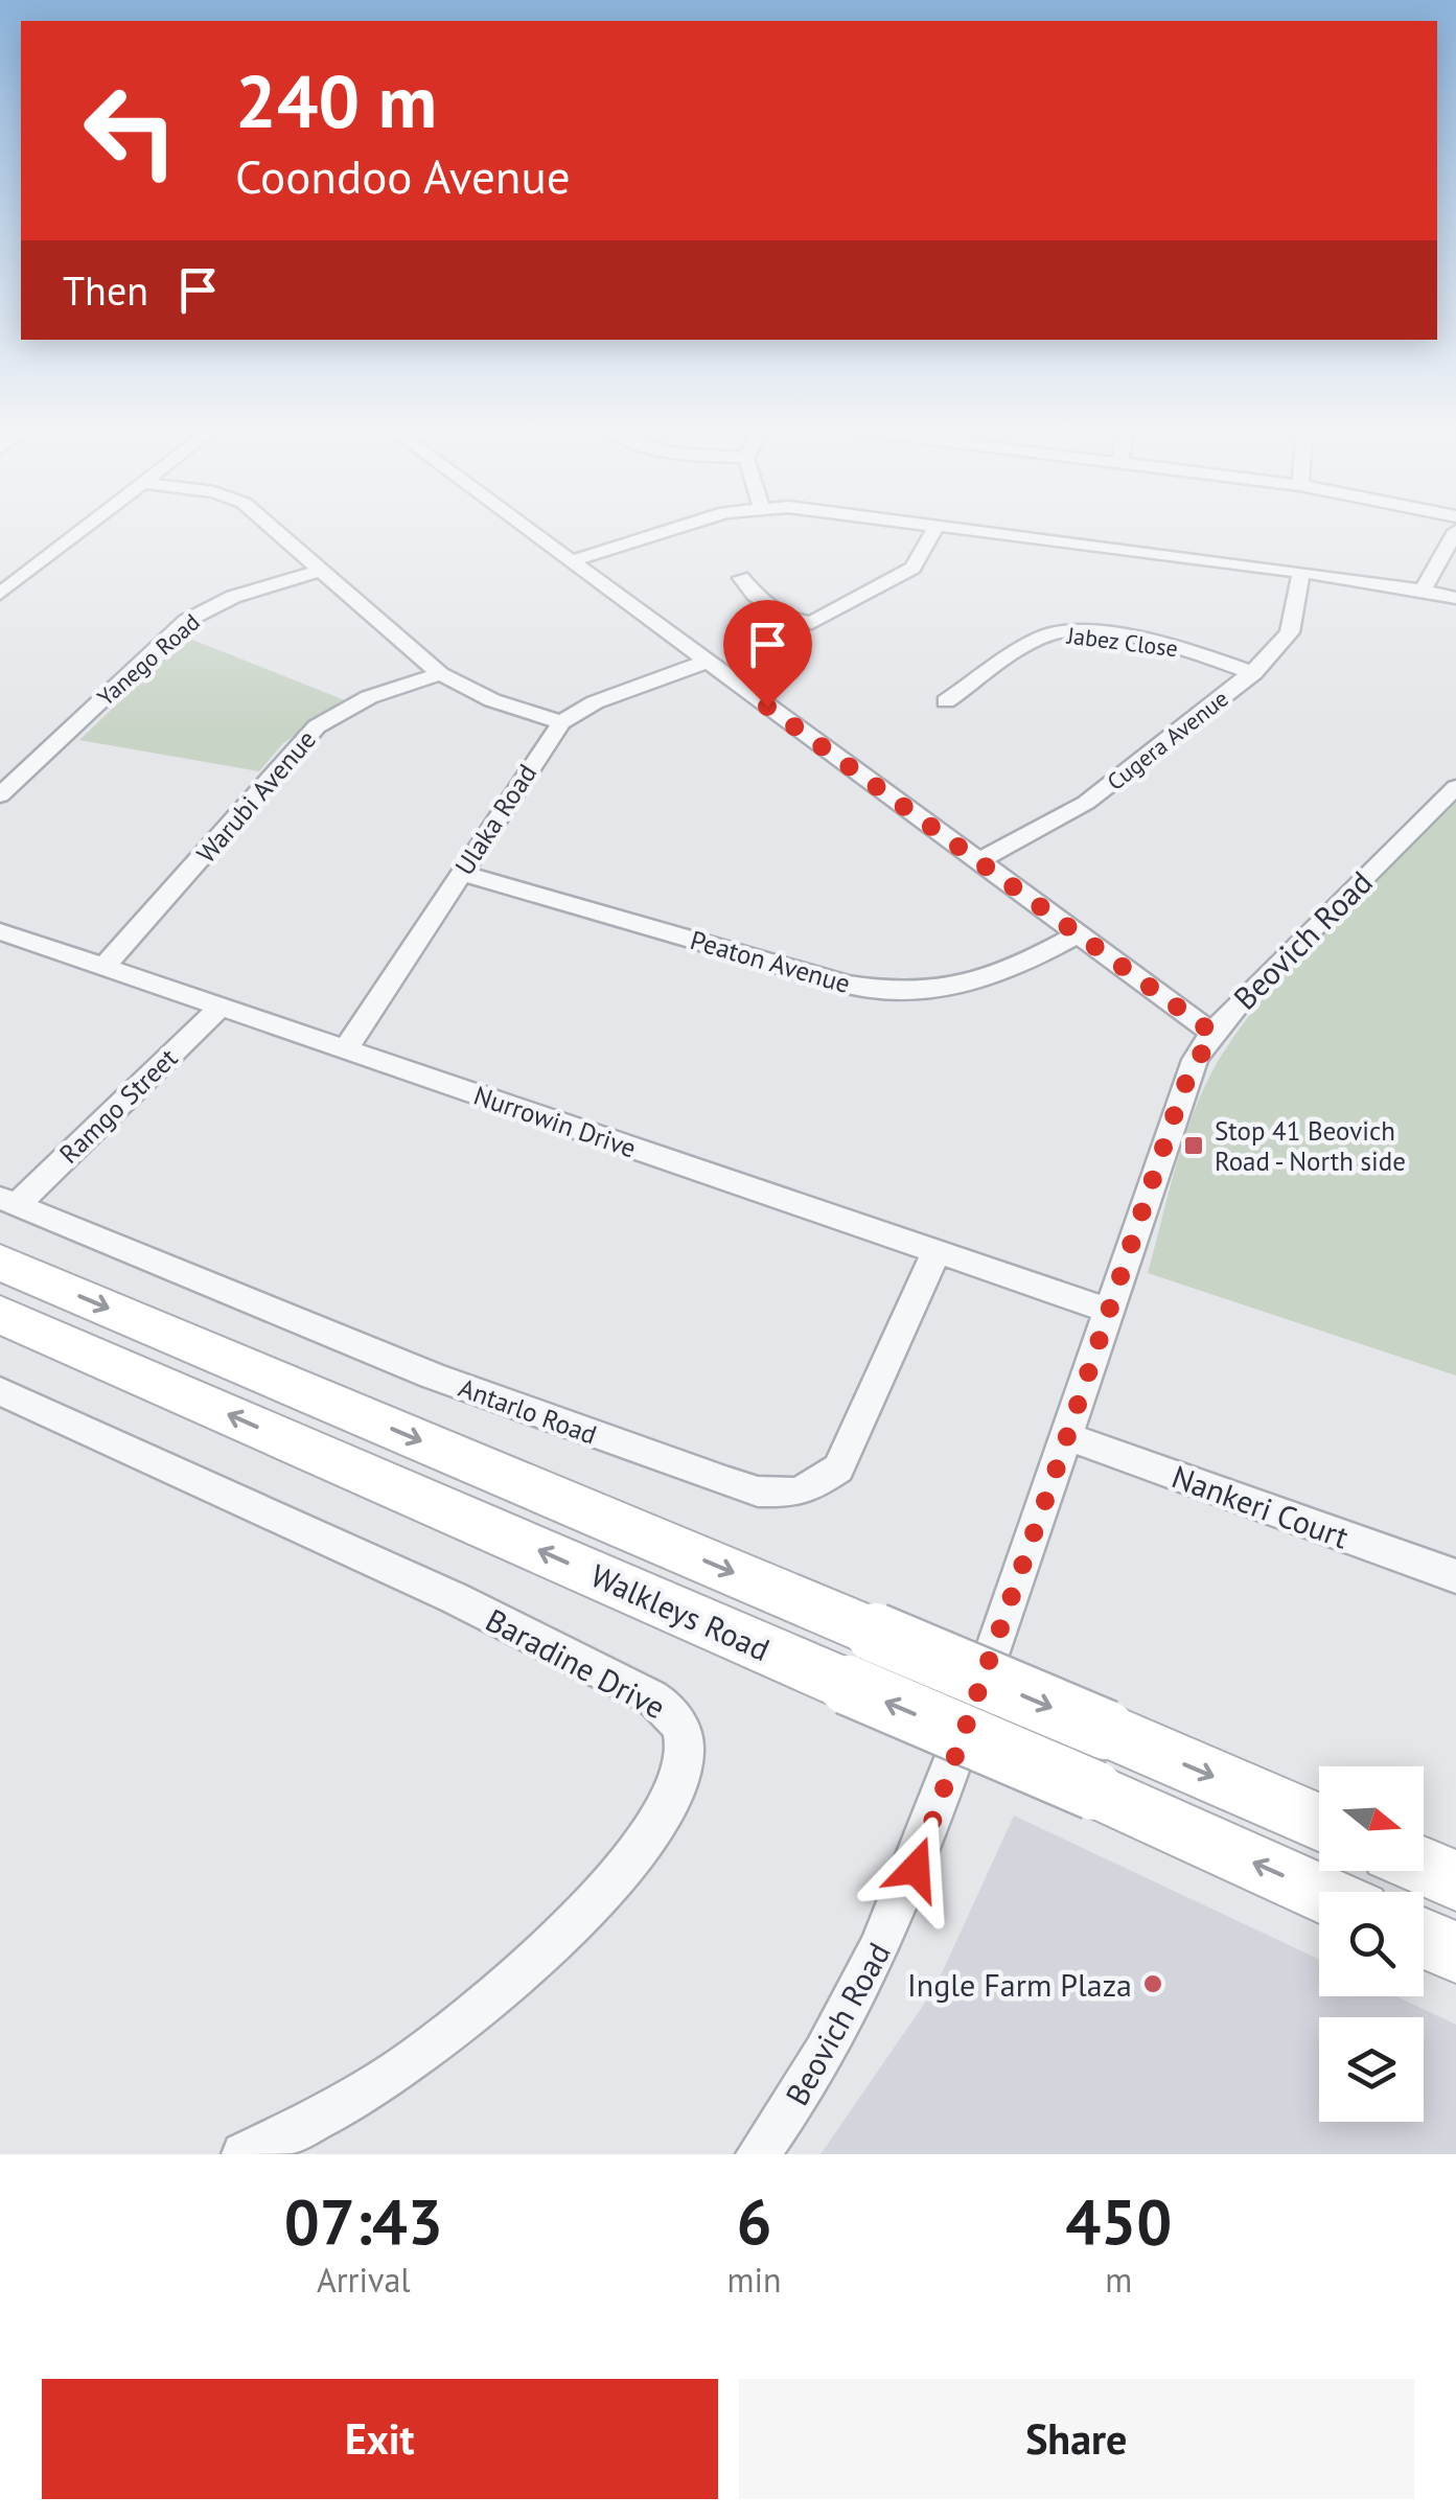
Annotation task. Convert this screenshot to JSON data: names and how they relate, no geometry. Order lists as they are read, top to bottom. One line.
{"streets":{"main road":["Walkleys Road"],"street":["Jabez Close","Yanego Road","Cugera Avenue","Warubi Avenue","Ulaka Road","Beovich Road","Peaton Avenue","Ramgo Street","Nurrowin Drive","Antarlo Road","Nankeri Court","Baradine Drive"]},"crossings":[["Jabez Close","Cugera Avenue"],["Warubi Avenue","Nurrowin Drive"],["Ulaka Road","Peaton Avenue"],["Ulaka Road","Nurrowin Drive"],["Beovich Road","Nurrowin Drive"],["Beovich Road","Nankeri Court"],["Ramgo Street","Nurrowin Drive"],["Ramgo Street","Antarlo Road"],["Nurrowin Drive","Antarlo Road"]],"places":{"transit":["Stop 41 Beovich Road - North side"],"other":["Ingle Farm Plaza"]},"north":"right","page":{"turn":["240 m","Coondoo Avenue"],"then":"Then","eta":["07:43","Arrival","6","min","450","m"],"buttons":["Exit","Share"]}}
